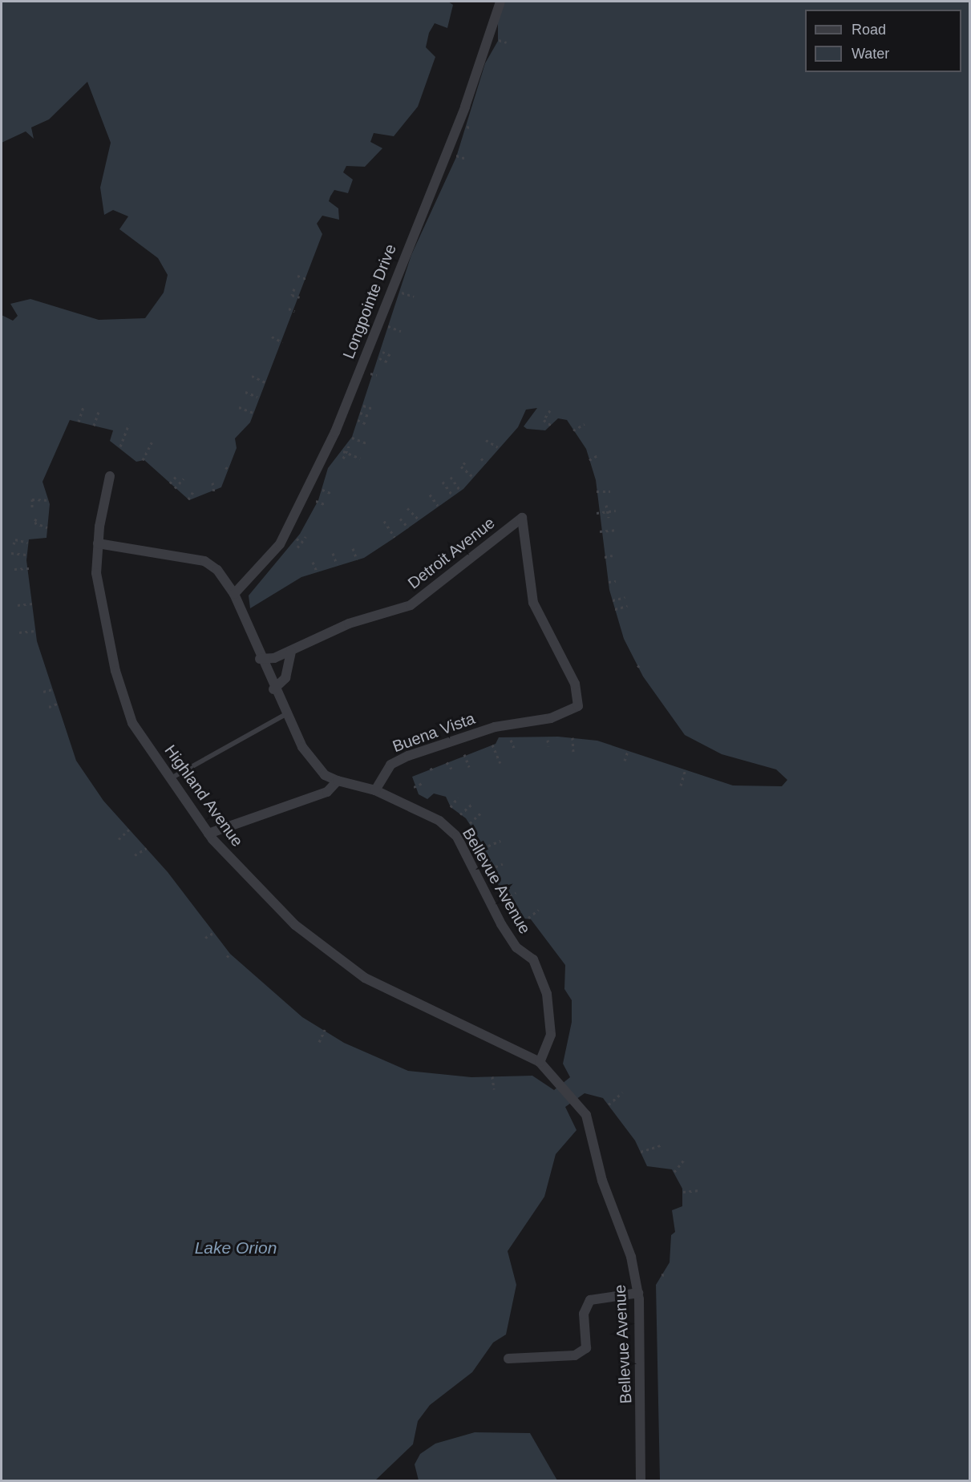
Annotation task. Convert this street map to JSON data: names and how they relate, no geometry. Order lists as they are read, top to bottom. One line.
{"streets":{"street":["Longpointe Drive","Detroit Avenue","Buena Vista","Highland Avenue","Bellevue Avenue"]},"crossings":[["Detroit Avenue","Buena Vista"],["Buena Vista","Bellevue Avenue"],["Highland Avenue","Bellevue Avenue"]],"water":["Lake Orion"],"legend":["Road","Water"]}
